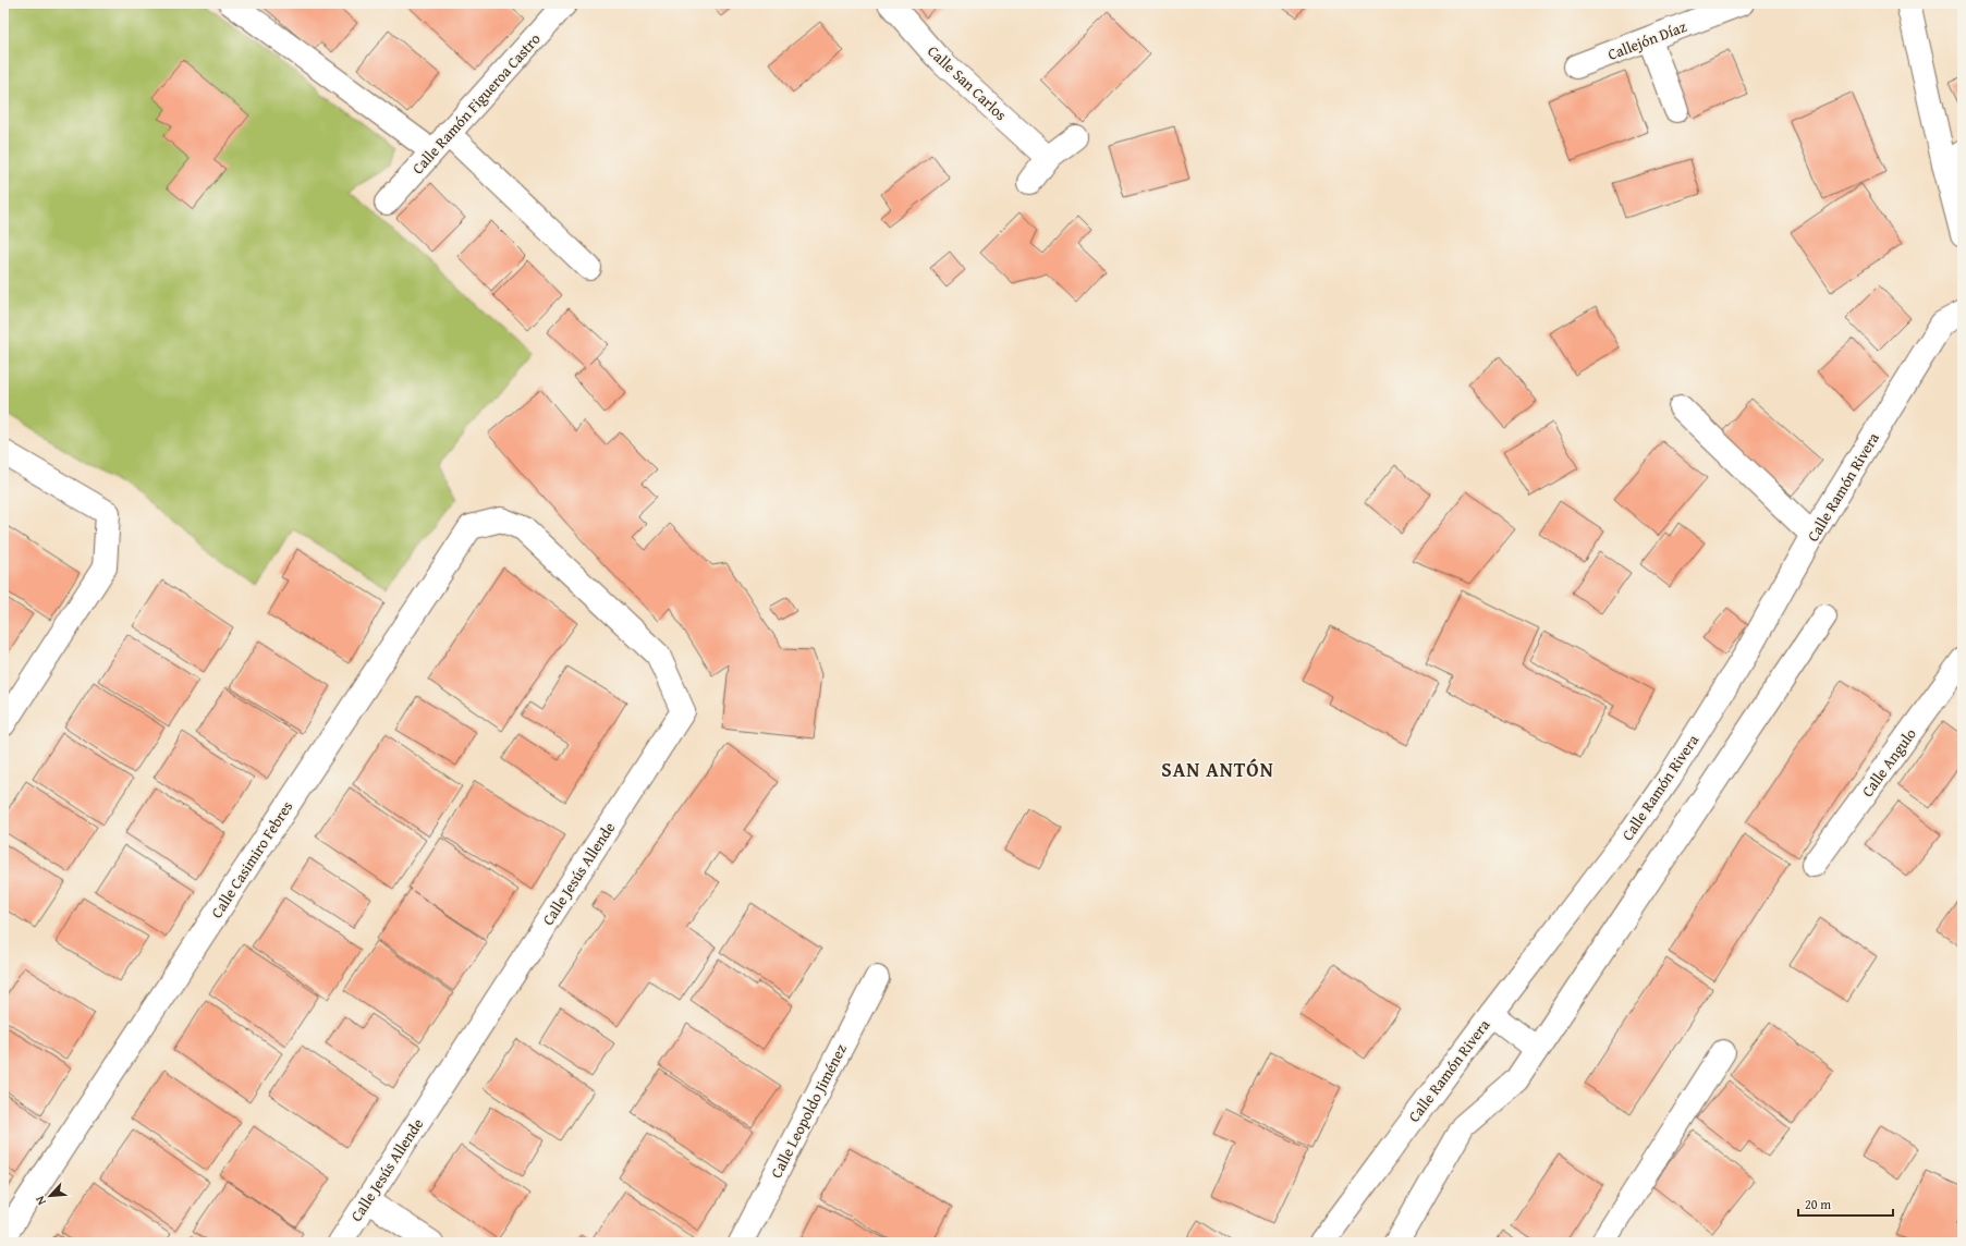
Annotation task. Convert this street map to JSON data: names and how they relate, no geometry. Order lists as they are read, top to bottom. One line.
{"streets":{"street":["Callejón Díaz","Calle San Carlos","Calle Ramón Figueroa Castro","Calle Ramón Rivera","Calle Angulo","Calle Casimiro Febres","Calle Jesús Allende","Calle Leopoldo Jiménez"]},"crossings":[["Calle Casimiro Febres","Calle Jesús Allende"]],"districts":["SAN ANTÓN"],"scale_bar":"20 m","north":"bottom left"}
